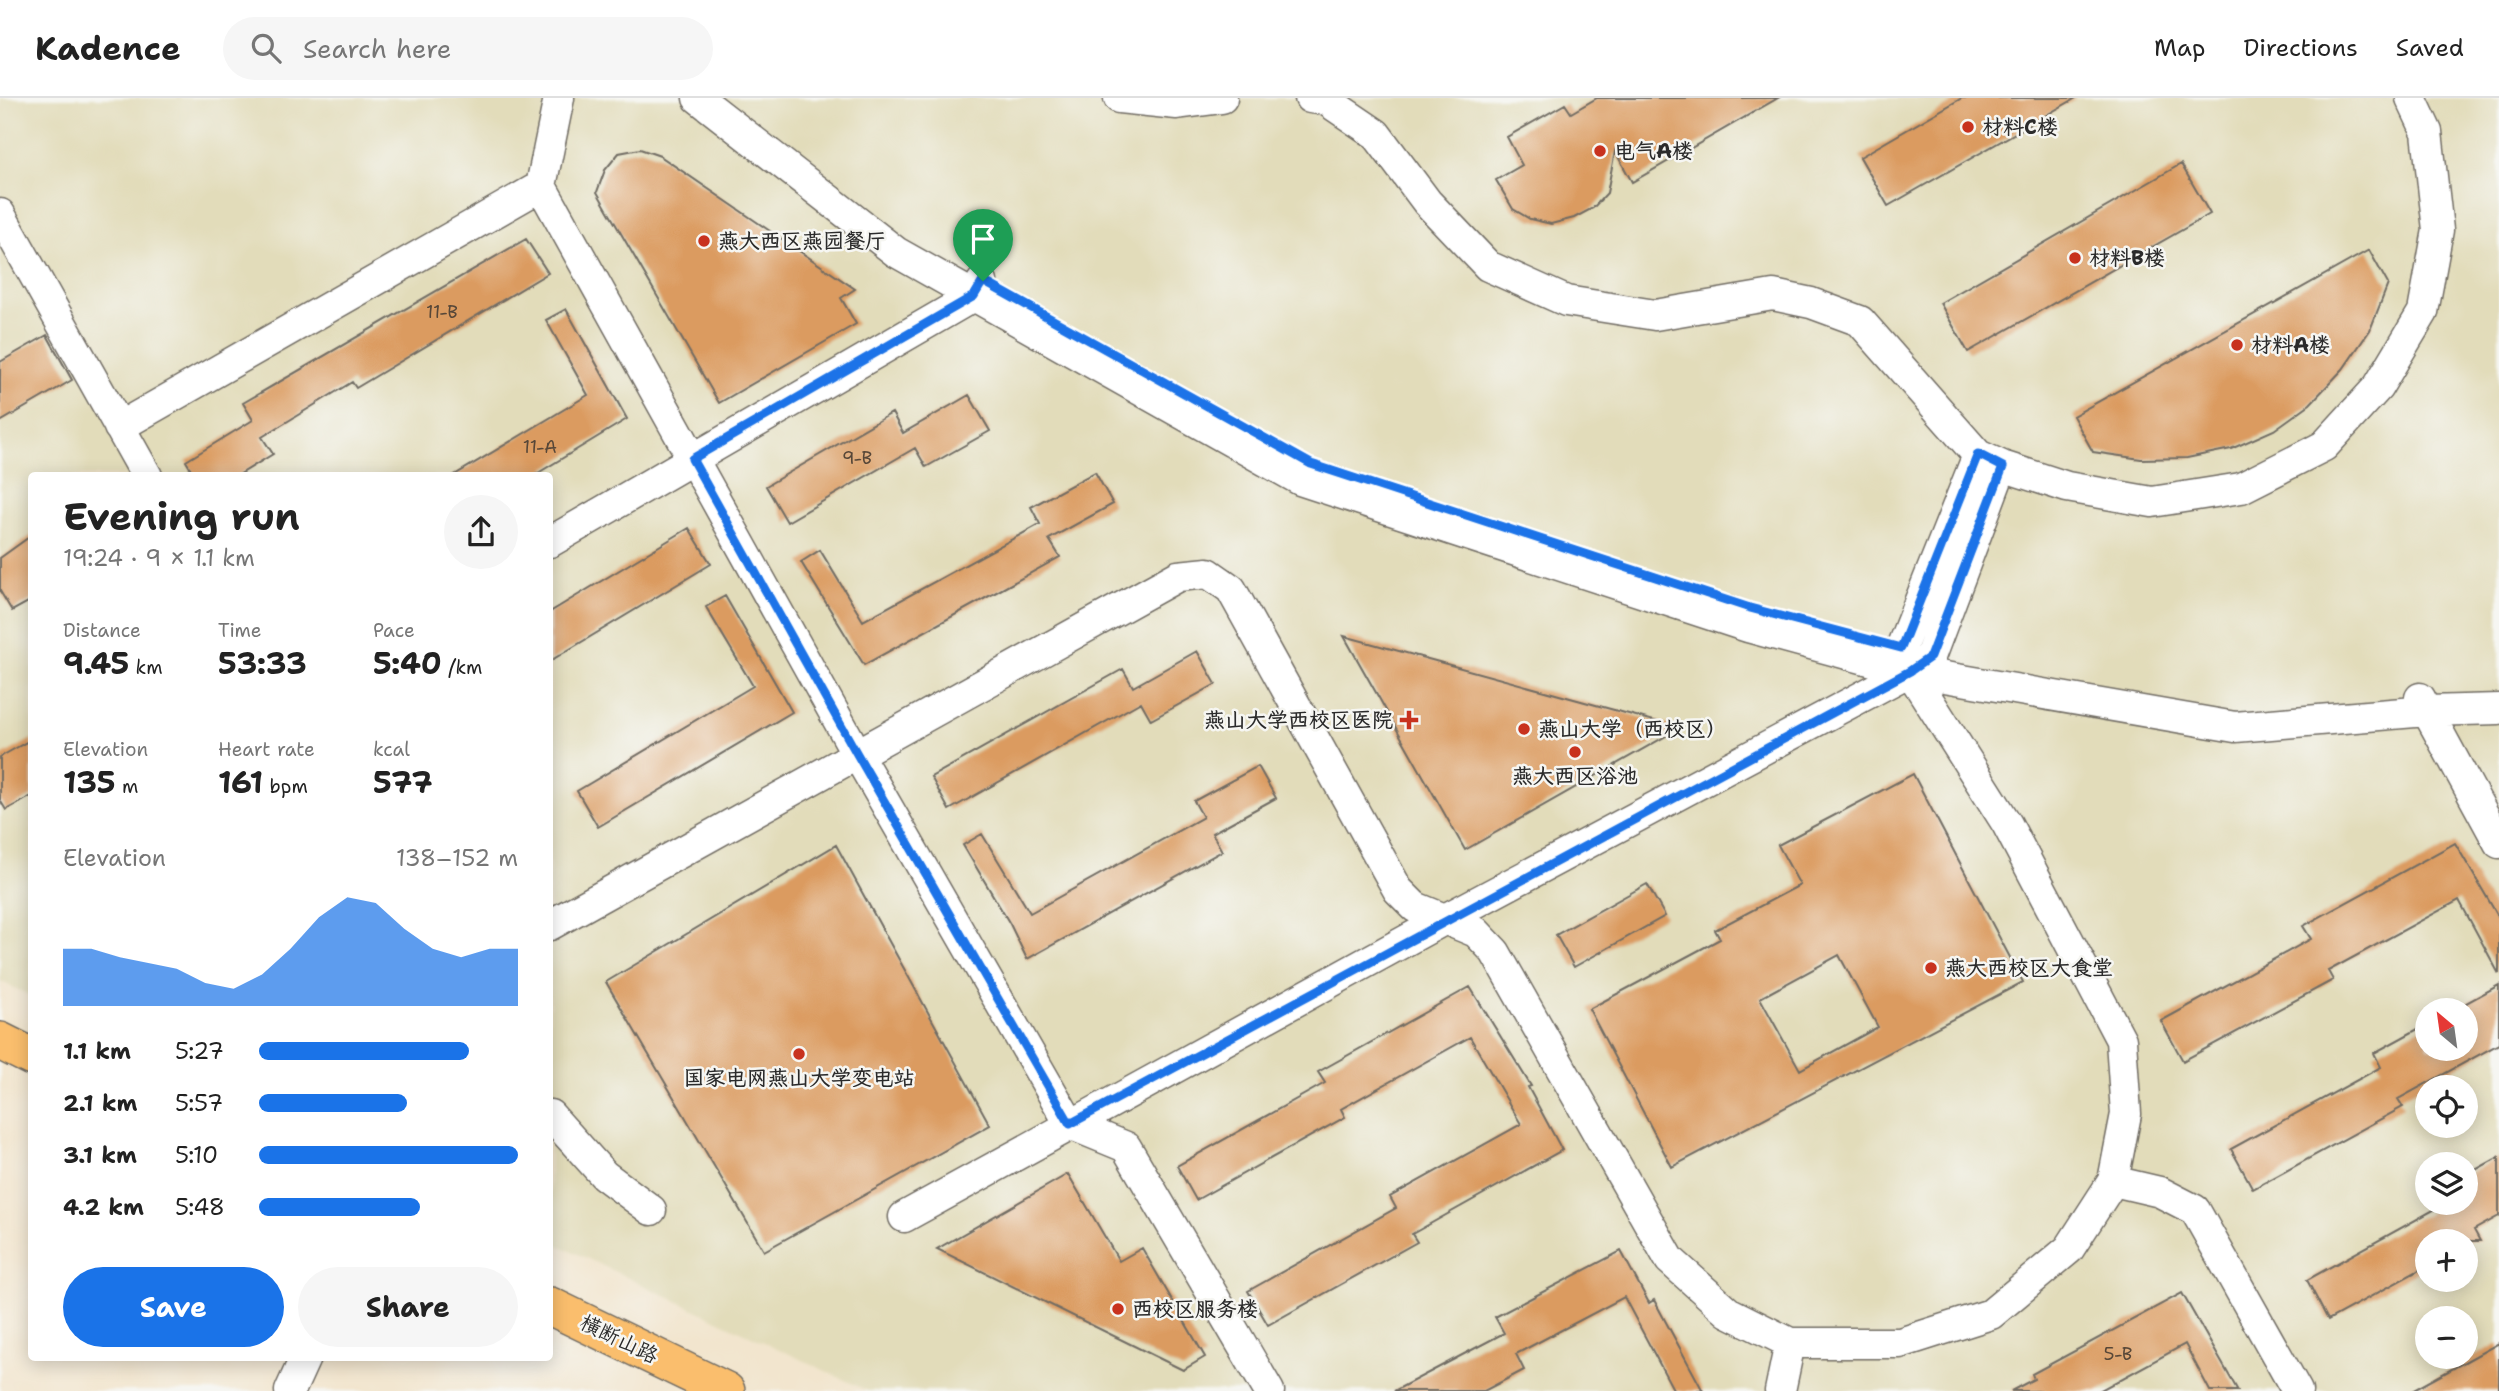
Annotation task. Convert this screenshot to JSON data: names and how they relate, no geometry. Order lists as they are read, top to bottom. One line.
{"streets":{"main road":["横断山路"]},"places":{"other":["材料C楼","电气A楼","燕大西区燕园餐厅","材料B楼","材料A楼","燕山大学（西校区）","燕大西区浴池","燕大西校区大食堂","国家电网燕山大学变电站","西校区服务楼"],"health":["燕山大学西校区医院"]},"house_numbers":["11-B","11-A","9-B","5-B"],"north":"top left","page":{"header":"Kadence","search":"Search here","nav":["Map","Directions","Saved"],"heading":["Evening run","19:24 · 9 × 1.1 km"],"stats":[["Distance","9.45 km"],["Time","53:33"],["Pace","5:40 /km"],["Elevation","135 m"],["Heart rate","161 bpm"],["kcal","577"]],"chart":["Elevation","138–152 m"],"map_buttons":["+","−"],"list":[{"name":"1.1 km","note":"5:27"},{"name":"2.1 km","note":"5:57"},{"name":"3.1 km","note":"5:10"},{"name":"4.2 km","note":"5:48"}],"buttons":["Save","Share"]}}
